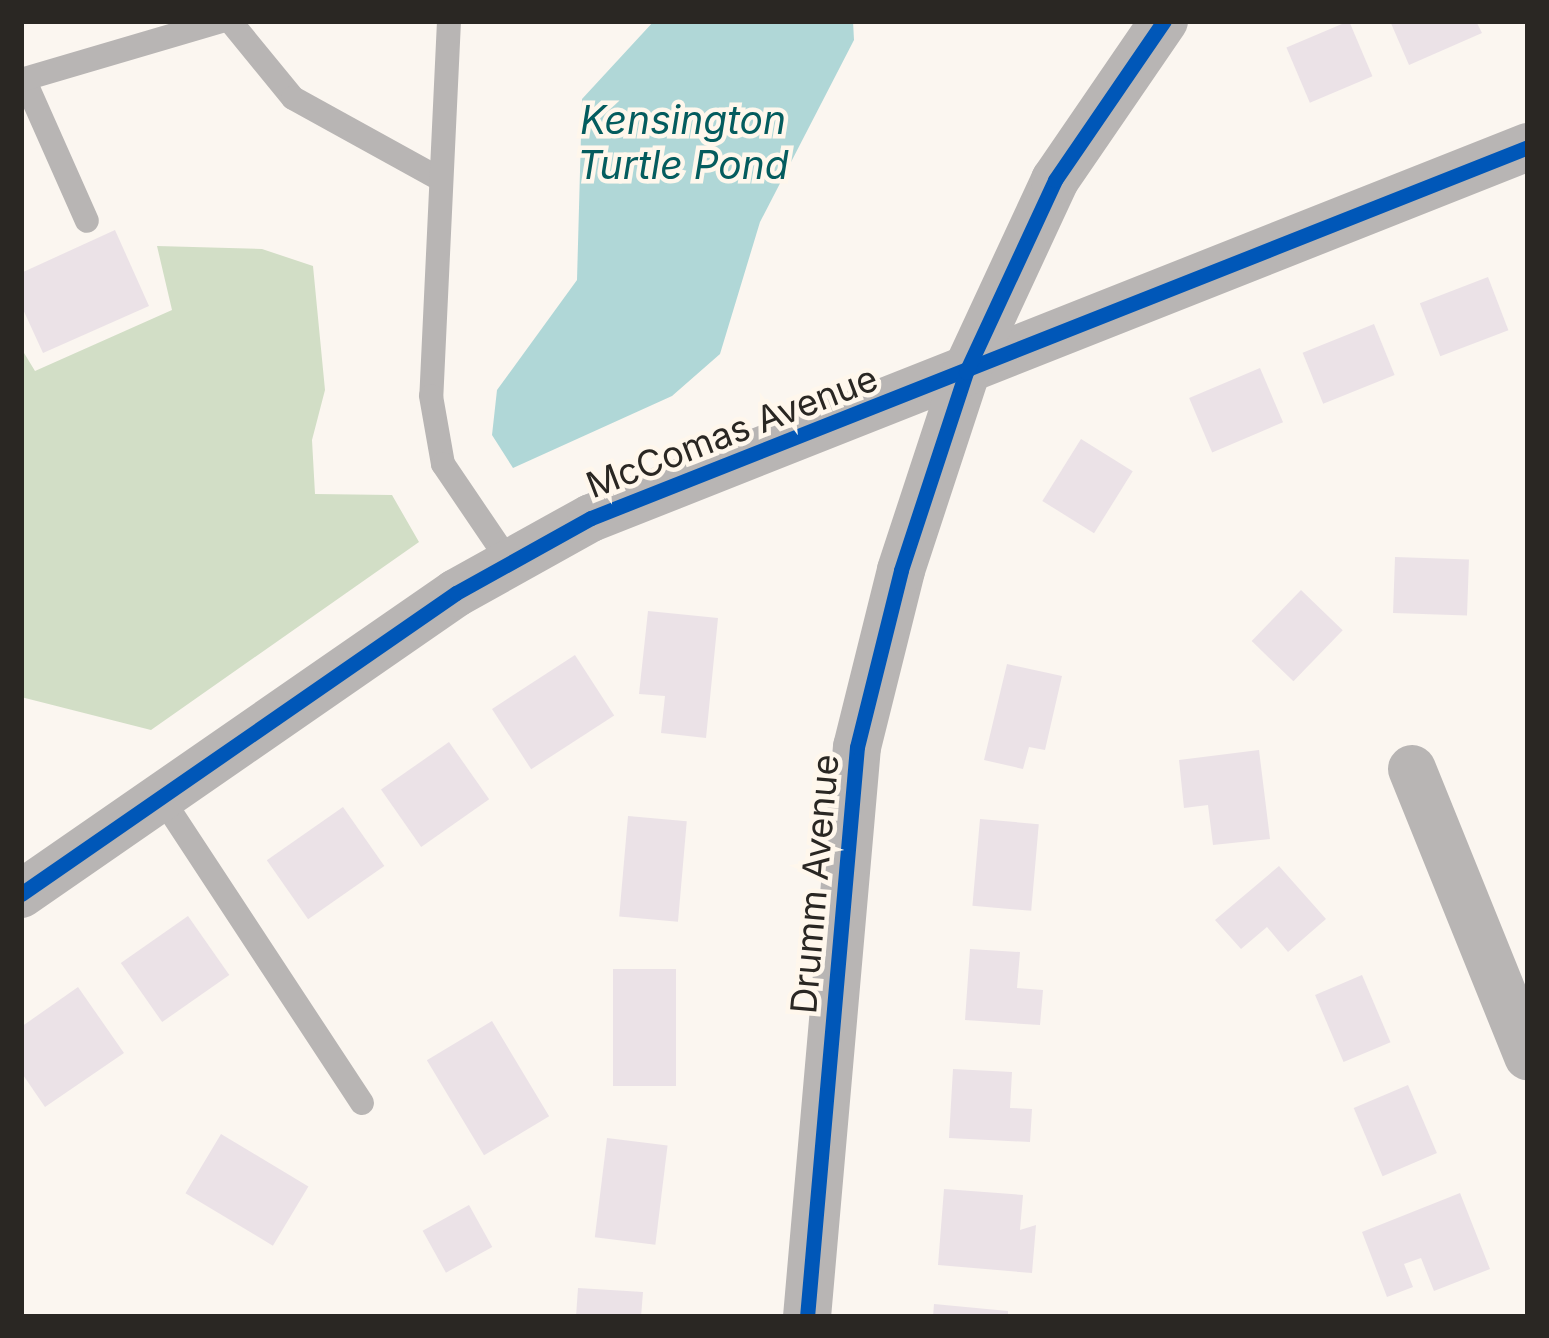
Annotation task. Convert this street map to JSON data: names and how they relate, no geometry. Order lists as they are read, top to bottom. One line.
{"streets":{"street":["McComas Avenue","Drumm Avenue"]},"crossings":[["McComas Avenue","Drumm Avenue"]],"water":["Kensington Turtle Pond"]}
